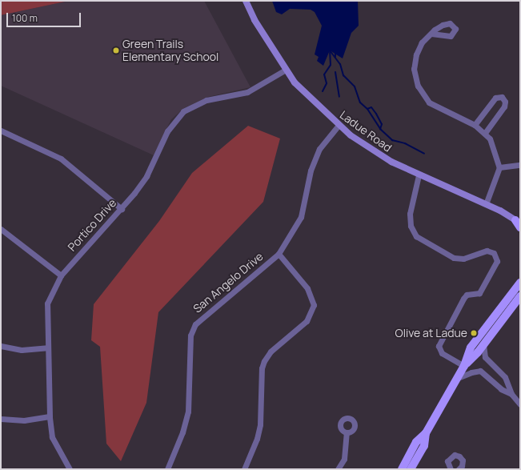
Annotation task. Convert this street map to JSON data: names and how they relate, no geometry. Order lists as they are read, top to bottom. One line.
{"streets":{"main road":["Ladue Road"],"street":["Portico Drive","San Angelo Drive"]},"crossings":[["Ladue Road","Portico Drive"],["Ladue Road","San Angelo Drive"]],"places":["Green Trails Elementary School","Olive at Ladue"],"scale_bar":"100 m"}
